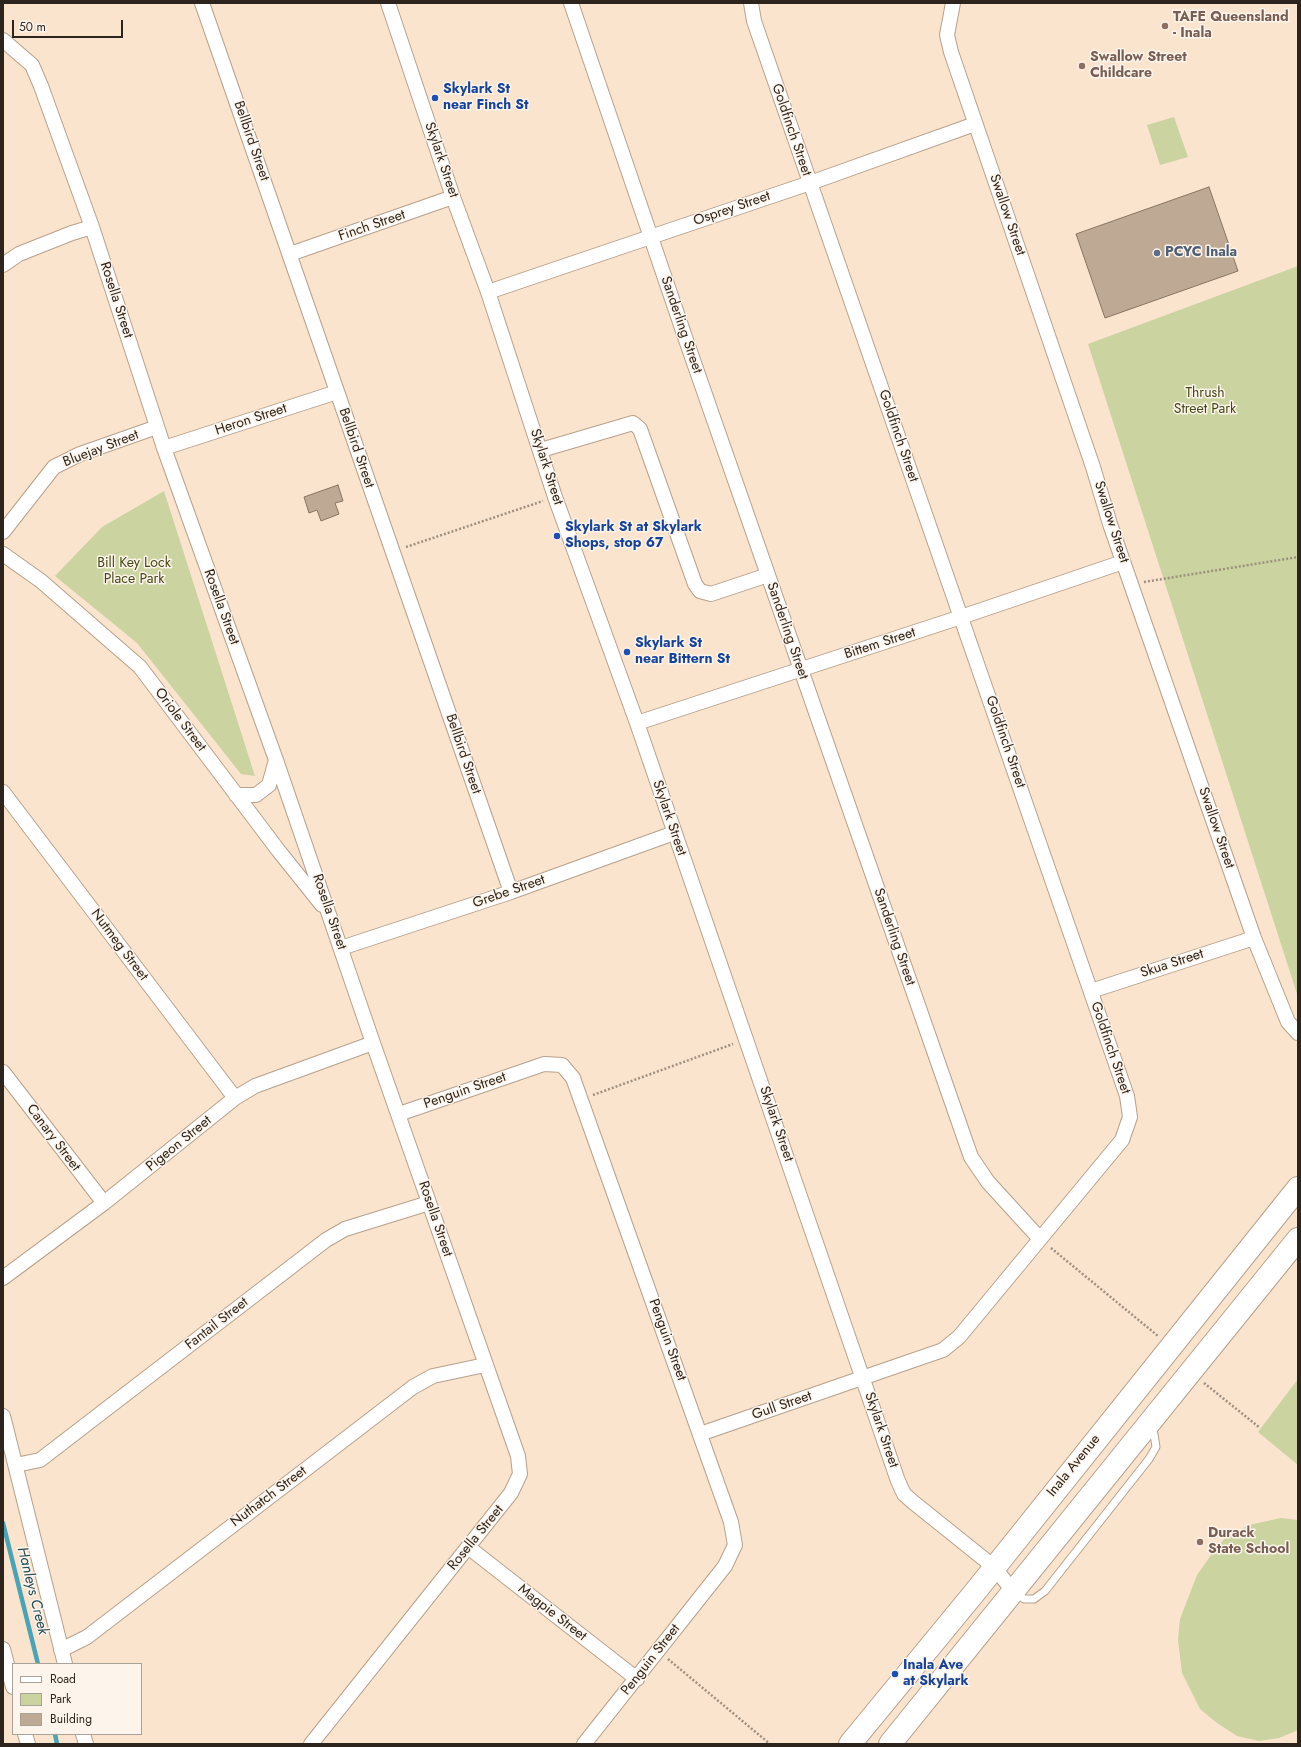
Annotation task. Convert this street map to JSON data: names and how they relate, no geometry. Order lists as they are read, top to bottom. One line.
{"streets":{"main road":["Inala Avenue"],"street":["Goldfinch Street","Bellbird Street","Skylark Street","Osprey Street","Swallow Street","Finch Street","Rosella Street","Sanderling Street","Heron Street","Bluejay Street","Bittem Street","Oriole Street","Grebe Street","Nutmeg Street","Skua Street","Penguin Street","Canary Street","Pigeon Street","Fantail Street","Gull Street","Nuthatch Street","Magpie Street"]},"crossings":[["Goldfinch Street","Skylark Street"],["Goldfinch Street","Osprey Street"],["Goldfinch Street","Sanderling Street"],["Goldfinch Street","Bittem Street"],["Goldfinch Street","Skua Street"],["Goldfinch Street","Gull Street"],["Bellbird Street","Finch Street"],["Bellbird Street","Heron Street"],["Bellbird Street","Grebe Street"],["Skylark Street","Osprey Street"],["Skylark Street","Finch Street"],["Skylark Street","Bittem Street"],["Skylark Street","Grebe Street"],["Skylark Street","Gull Street"],["Skylark Street","Inala Avenue"],["Osprey Street","Swallow Street"],["Osprey Street","Sanderling Street"],["Swallow Street","Bittem Street"],["Swallow Street","Skua Street"],["Rosella Street","Heron Street"],["Rosella Street","Bluejay Street"],["Rosella Street","Oriole Street"],["Rosella Street","Grebe Street"],["Rosella Street","Penguin Street"],["Rosella Street","Pigeon Street"],["Rosella Street","Fantail Street"],["Rosella Street","Nuthatch Street"],["Rosella Street","Magpie Street"],["Sanderling Street","Bittem Street"],["Nutmeg Street","Pigeon Street"],["Penguin Street","Gull Street"],["Penguin Street","Magpie Street"],["Canary Street","Pigeon Street"]],"water":["Hanleys Creek"],"parks":["Thrush Street Park","Bill Key Lock Place Park"],"places":["TAFE Queensland - Inala","Swallow Street Childcare","Skylark St near Finch St","PCYC Inala","Skylark St at Skylark Shops, stop 67","Skylark St near Bittern St","Durack State School","Inala Ave at Skylark"],"legend":["Road","Park","Building"],"scale_bar":"50 m"}
